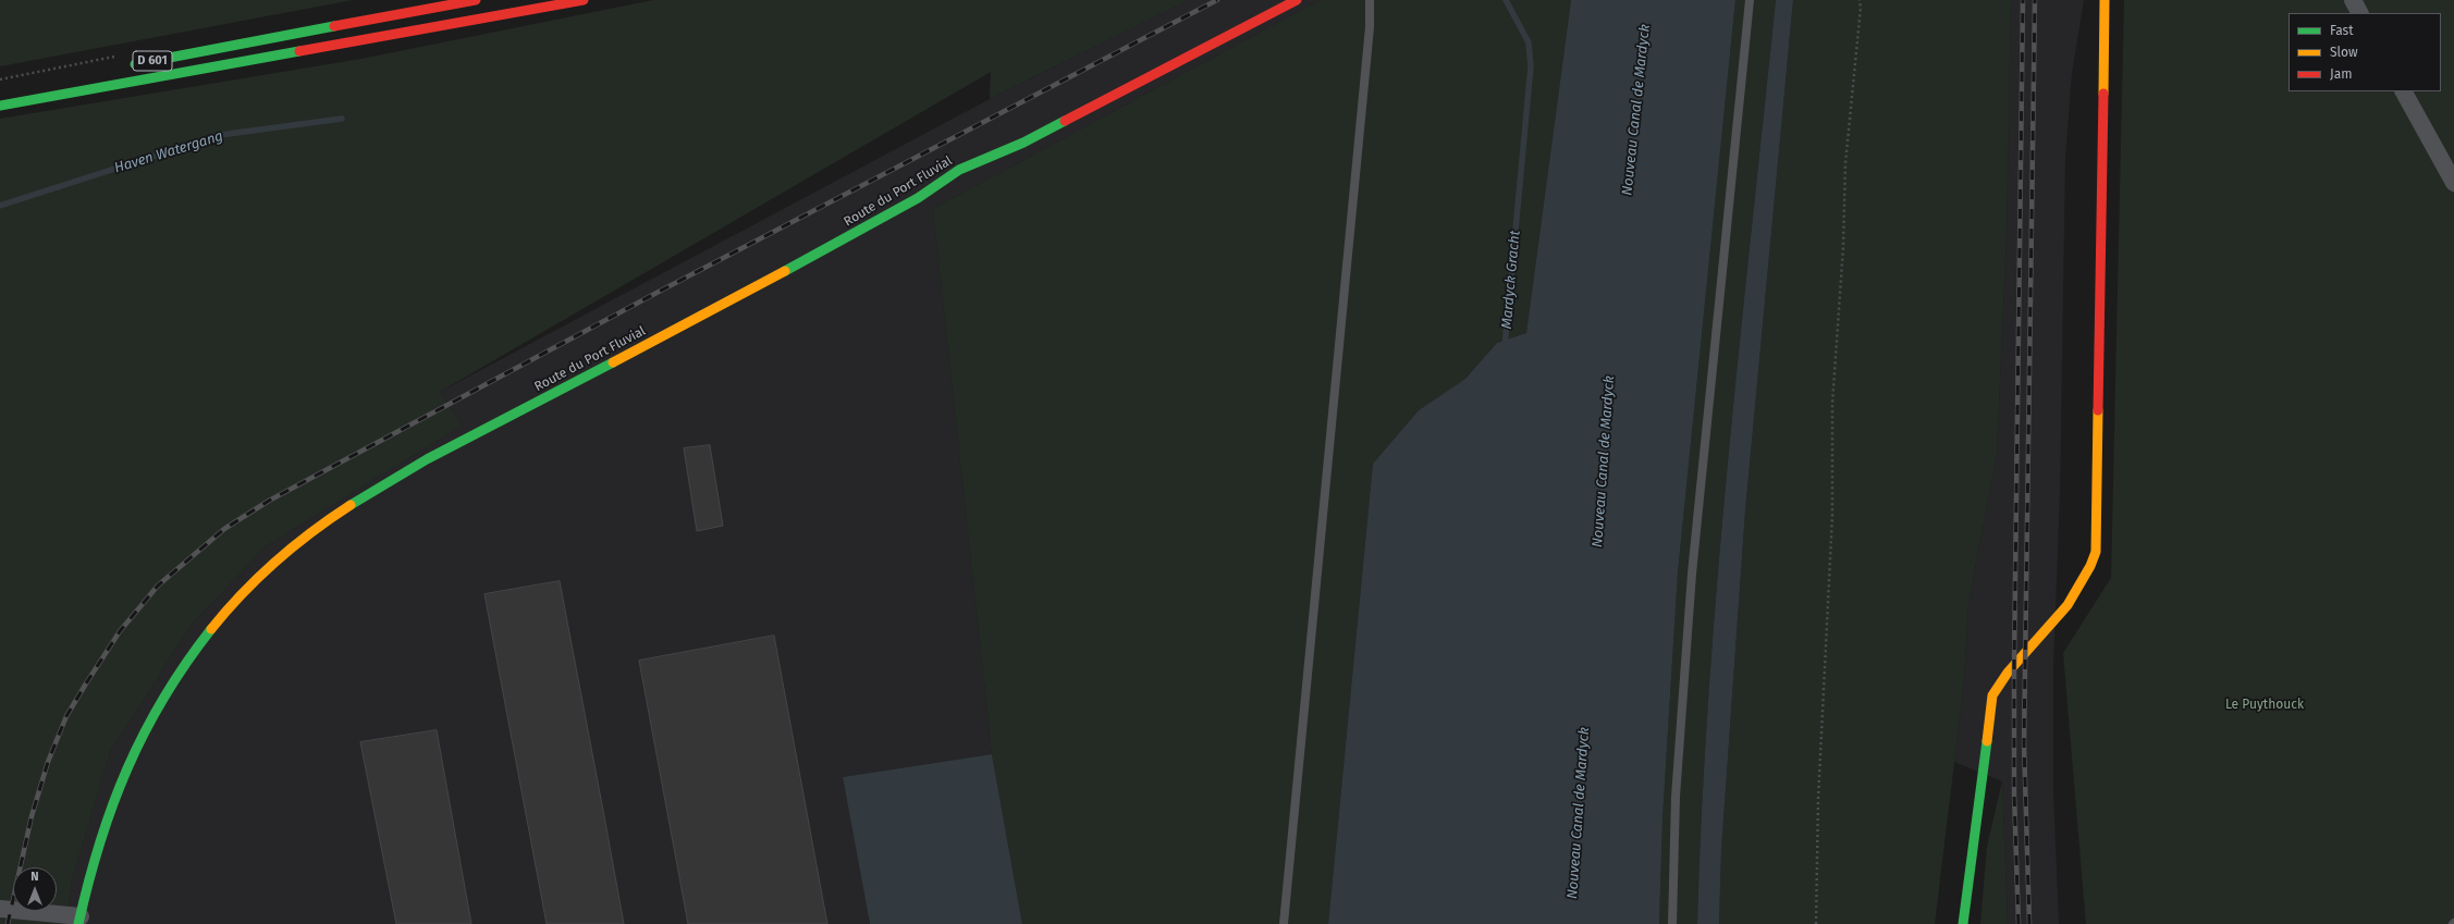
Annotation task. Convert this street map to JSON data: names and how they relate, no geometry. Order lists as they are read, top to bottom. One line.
{"streets":{"street":["D 601","Route du Port Fluvial"]},"water":["Nouveau Canal de Mardyck","Haven Watergang","Mardyck Gracht"],"parks":["Le Puythouck"],"legend":["Fast","Slow","Jam"],"north":"top"}
